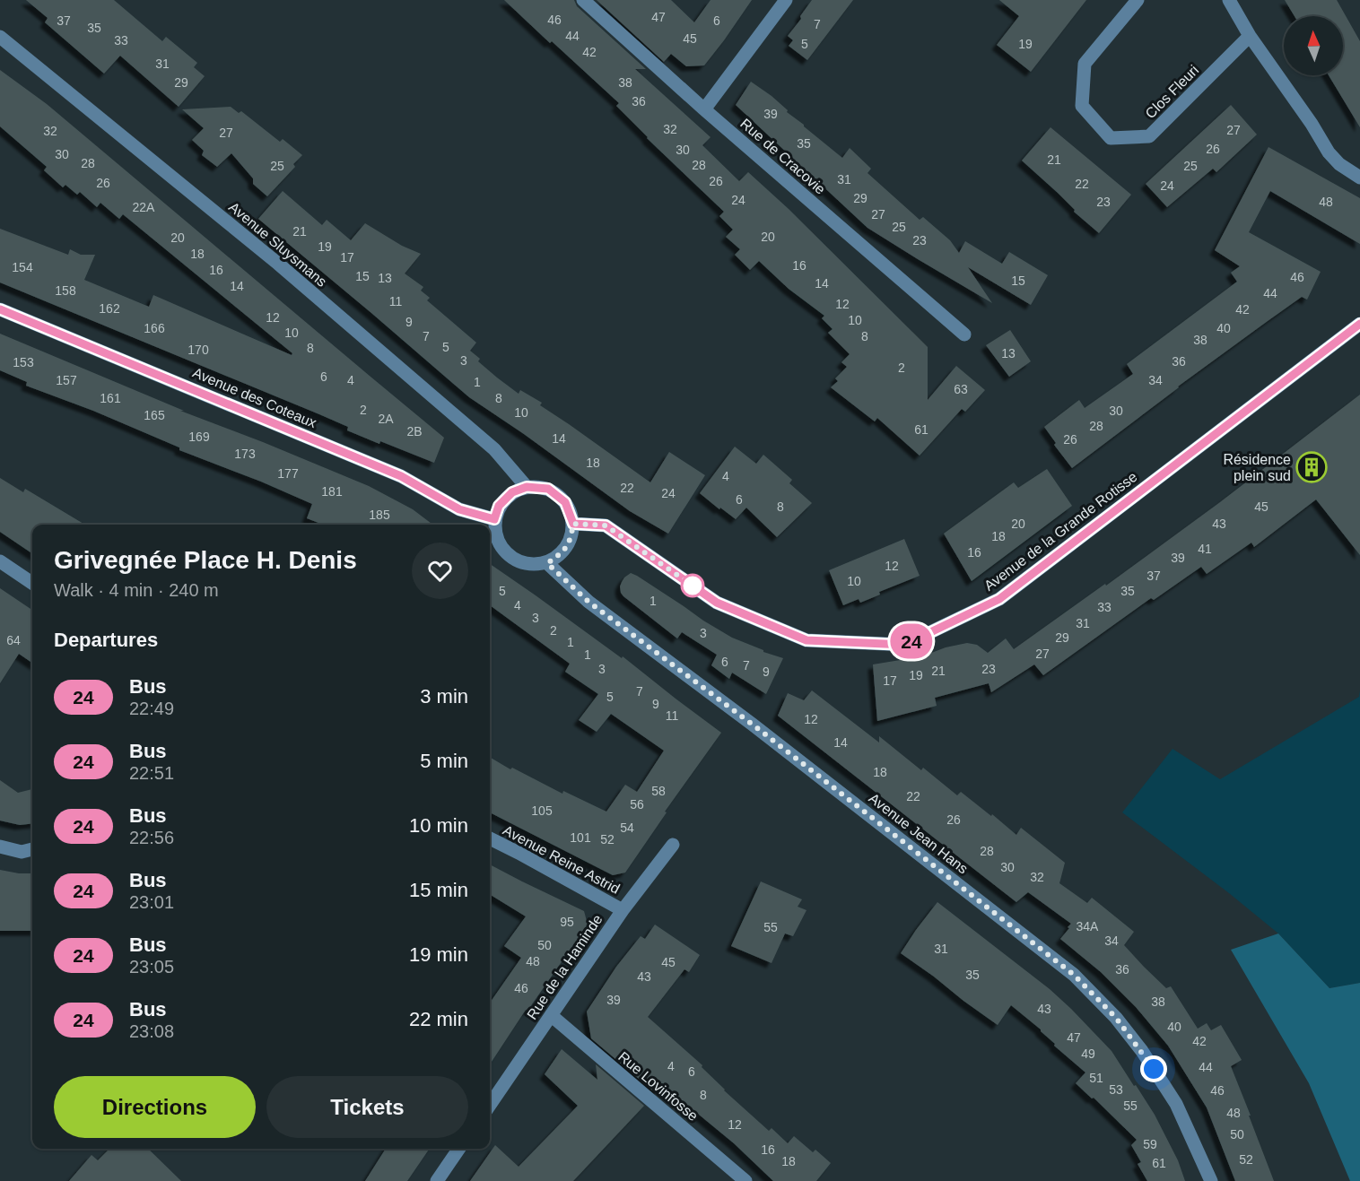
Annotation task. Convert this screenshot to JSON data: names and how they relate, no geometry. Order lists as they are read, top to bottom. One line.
{"streets":{"street":["Clos Fleuri","Rue de Cracovie","Avenue Sluysmans","Avenue des Coteaux","Avenue de la Grande Rotisse","Avenue Jean Hans","Avenue Reine Astrid","Rue de la Haminde","Rue Lovinfosse"]},"crossings":[["Avenue Sluysmans","Avenue des Coteaux"],["Avenue Sluysmans","Avenue de la Grande Rotisse"],["Avenue Sluysmans","Avenue Jean Hans"],["Avenue des Coteaux","Avenue de la Grande Rotisse"],["Avenue des Coteaux","Avenue Jean Hans"],["Avenue de la Grande Rotisse","Avenue Jean Hans"],["Avenue Reine Astrid","Rue de la Haminde"],["Rue de la Haminde","Rue Lovinfosse"]],"places":{"building":["Résidence plein sud"]},"lines":["bus line 24"],"house_numbers":["47","46","37","6","7","35","44","45","33","5","19","42","31","29","38","36","39","32","27","32","27","35","26","30","30","21","28","28","25","25","31","26","26","22","24","29","24","23","48","22A","27","25","21","20","20","23","19","18","17","16","154","16","15","46","13","15","14","14","158","44","11","12","162","42","12","10","9","166","40","10","7","8","38","5","8","170","13","3","36","153","2","6","157","4","34","1","63","161","8","2","30","10","165","2A","28","61","2B","169","14","26","173","18","177","4","22","181","24","6","8","45","185","20","43","18","41","16","39","12","37","10","5","35","1","4","33","3","31","2","3","29","64","1","27","1","6","7","3","23","21","9","19","17","7","5","9","11","12","14","18","58","22","56","105","26","54","101","52","28","30","32","95","34A","55","34","50","31","48","45","36","35","43","46","39","38","43","40","47","42","49","4","44","6","51","53","46","8","55","48","12","50","59","16","52","18","61"],"north":"top","page":{"on_map":"24","heading":[["Grivegnée Place H. Denis","Walk · 4 min · 240 m"],"Departures"],"list":[{"mark":"24","name":"Bus","note":"22:49","value":"3 min"},{"mark":"24","name":"Bus","note":"22:51","value":"5 min"},{"mark":"24","name":"Bus","note":"22:56","value":"10 min"},{"mark":"24","name":"Bus","note":"23:01","value":"15 min"},{"mark":"24","name":"Bus","note":"23:05","value":"19 min"},{"mark":"24","name":"Bus","note":"23:08","value":"22 min"}],"buttons":["Directions","Tickets"]}}
